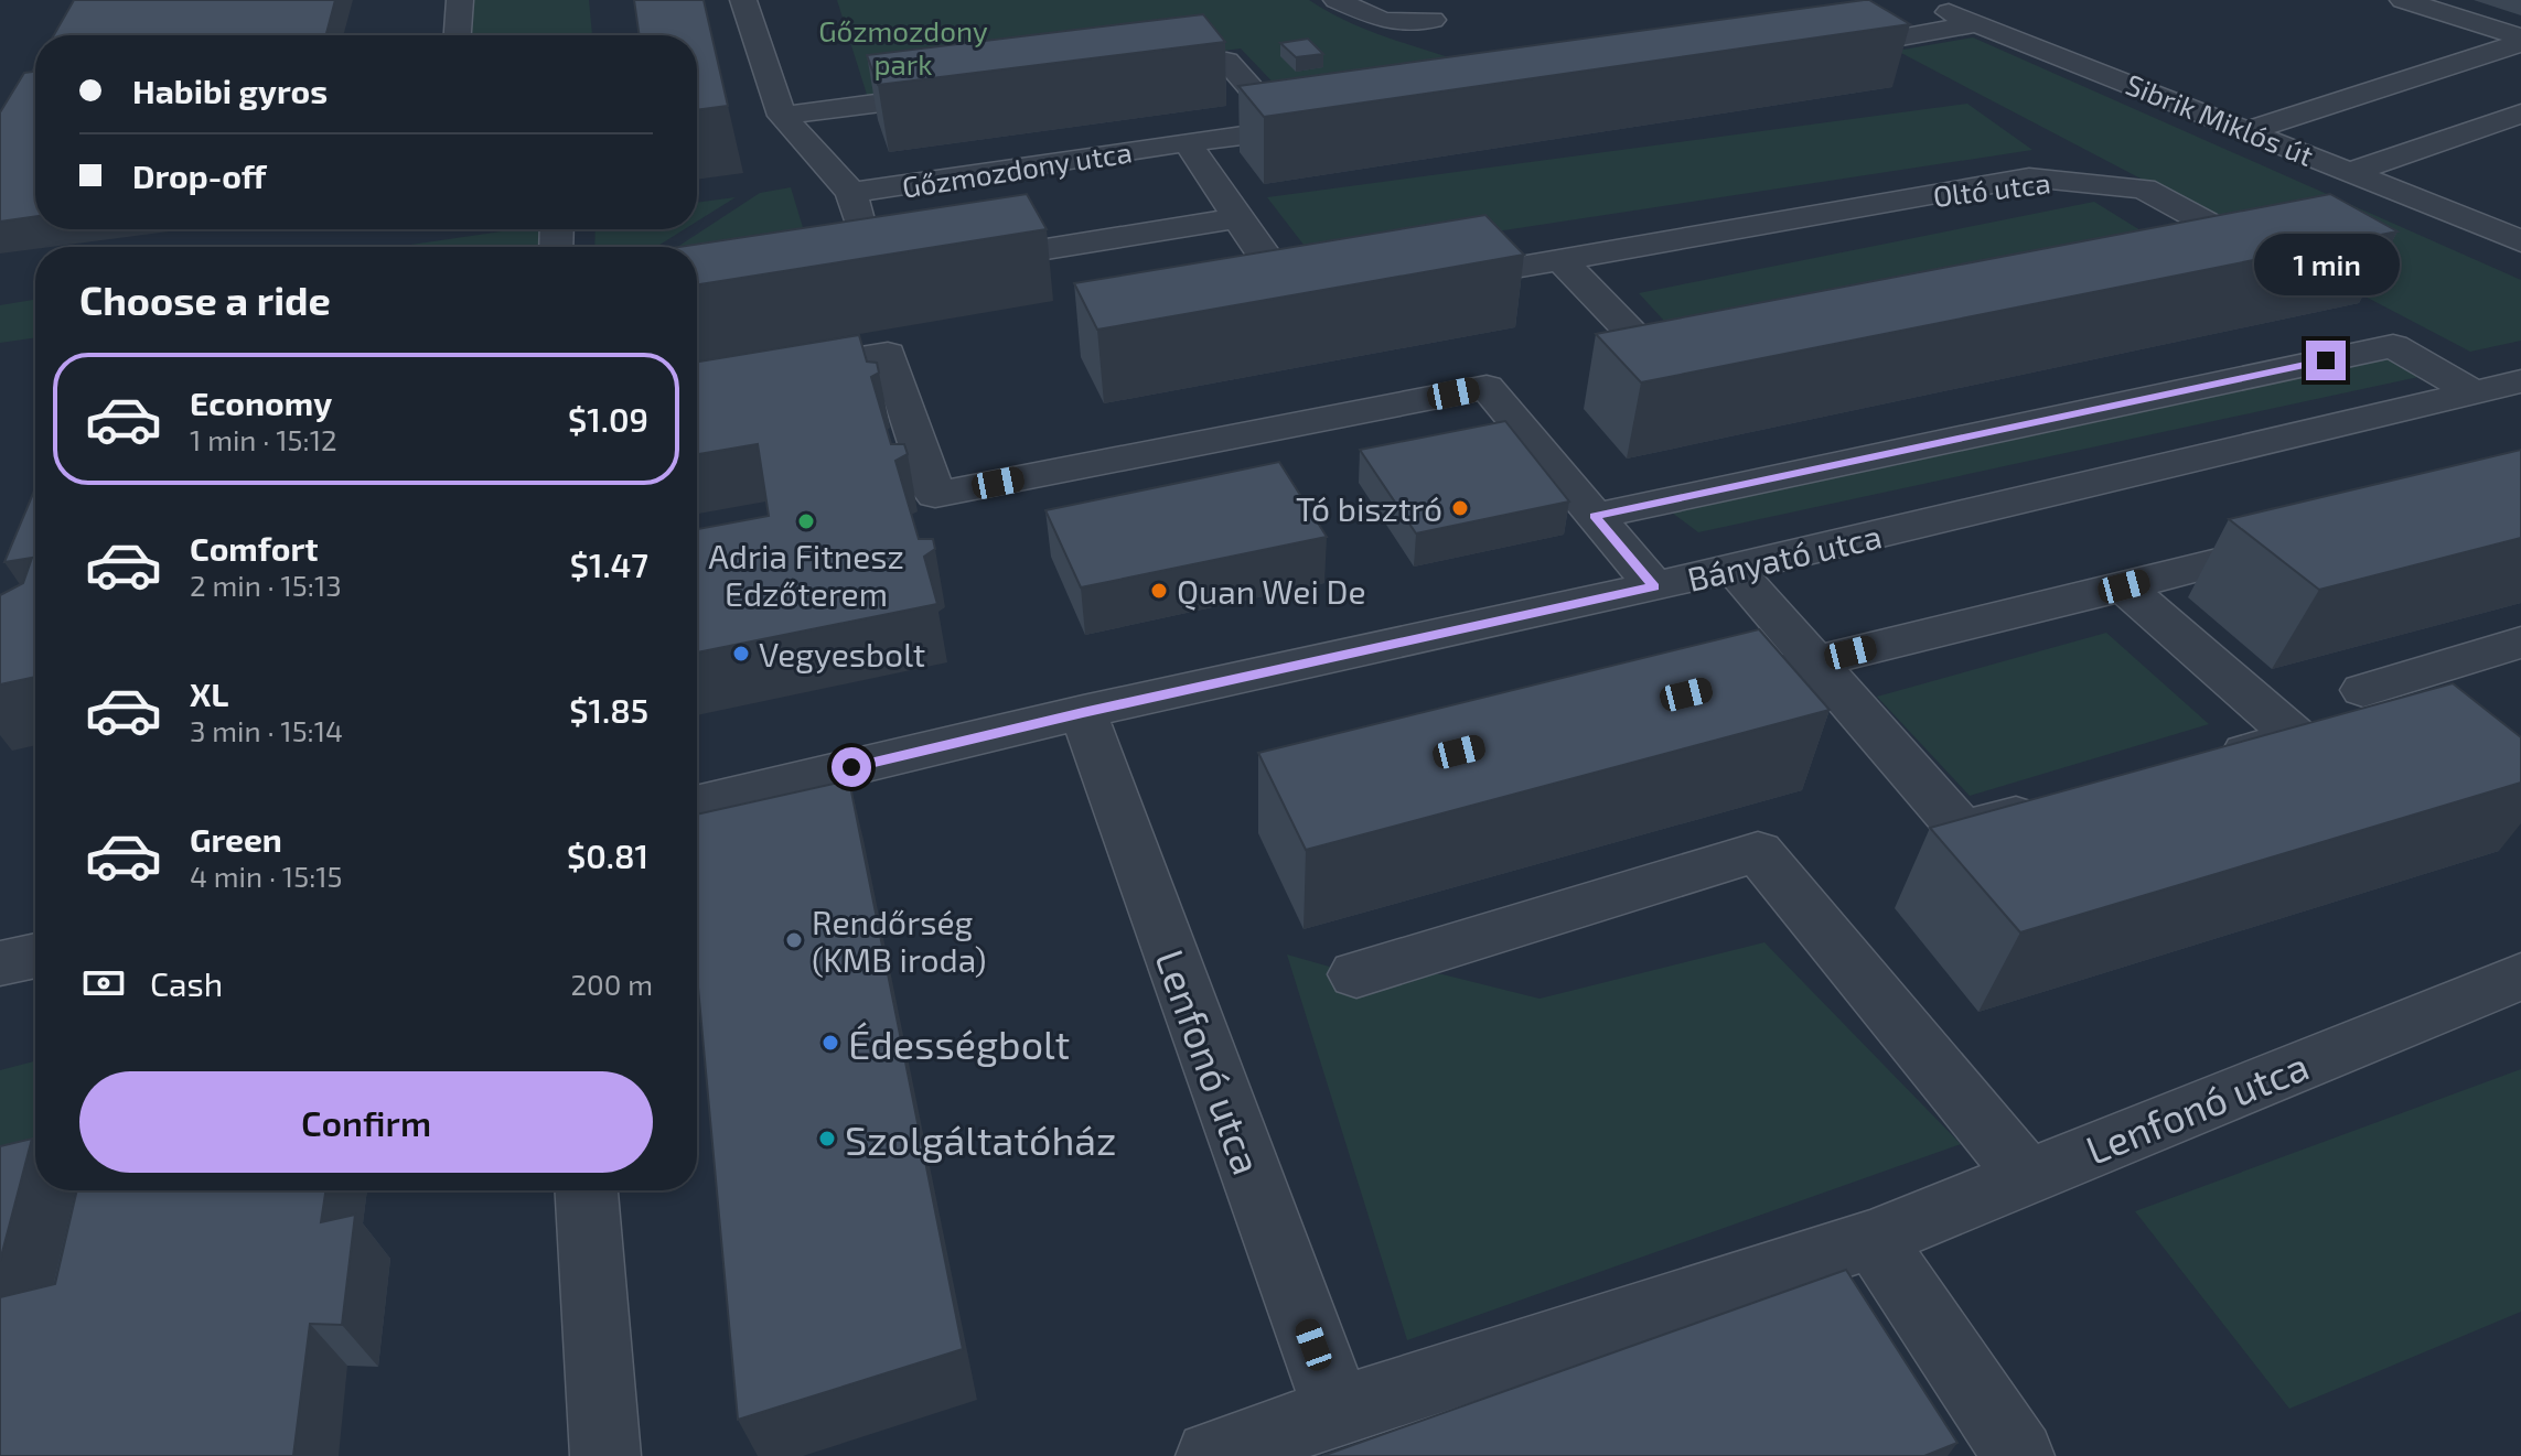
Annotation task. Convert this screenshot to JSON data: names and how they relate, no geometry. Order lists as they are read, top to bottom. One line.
{"streets":{"street":["Sibrik Miklós út","Gőzmozdony utca","Oltó utca","Bányató utca","Lenfonó utca"]},"crossings":[["Bányató utca","Lenfonó utca"]],"parks":["Gőzmozdony park"],"places":["Tó bisztró","Adria Fitnesz Edzőterem","Quan Wei De","Vegyesbolt","Rendőrség (KMB iroda)","Édességbolt","Szolgáltatóház"],"page":{"banner":["Habibi gyros","Drop-off"],"bubble":"1 min","heading":"Choose a ride","list":[{"name":"Economy","note":"1 min · 15:12","value":"$1.09"},{"name":"Comfort","note":"2 min · 15:13","value":"$1.47"},{"name":"XL","note":"3 min · 15:14","value":"$1.85"},{"name":"Green","note":"4 min · 15:15","value":"$0.81"}],"pay":["Cash","200 m"],"buttons":"Confirm"}}
